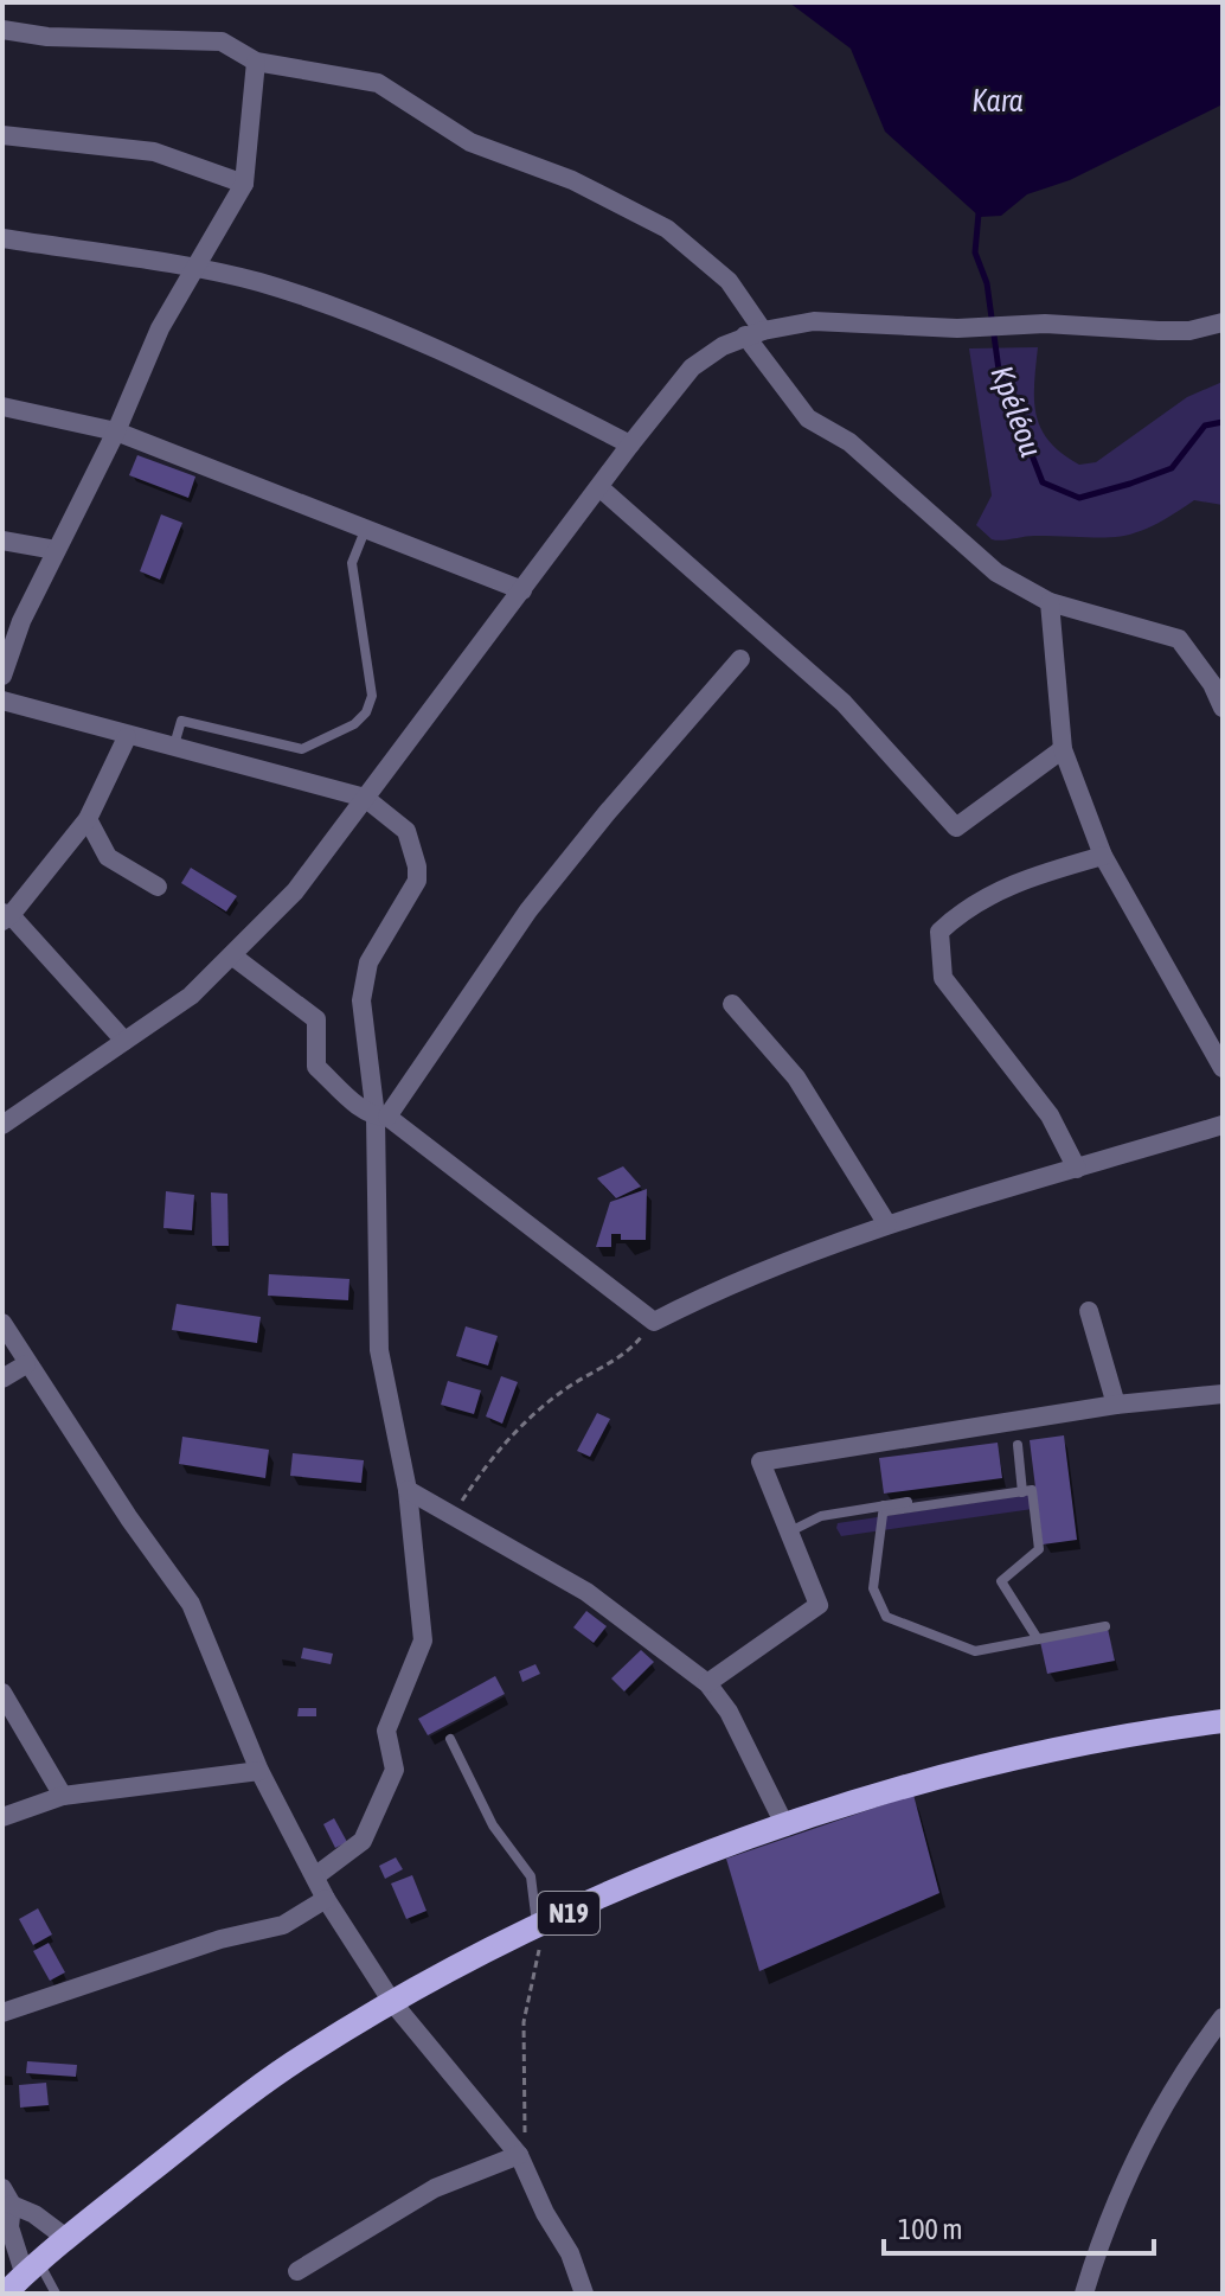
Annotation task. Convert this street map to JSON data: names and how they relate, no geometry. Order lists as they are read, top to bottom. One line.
{"streets":{"main road":["N19"]},"water":["Kara","Kpéléou"],"scale_bar":"100 m"}
